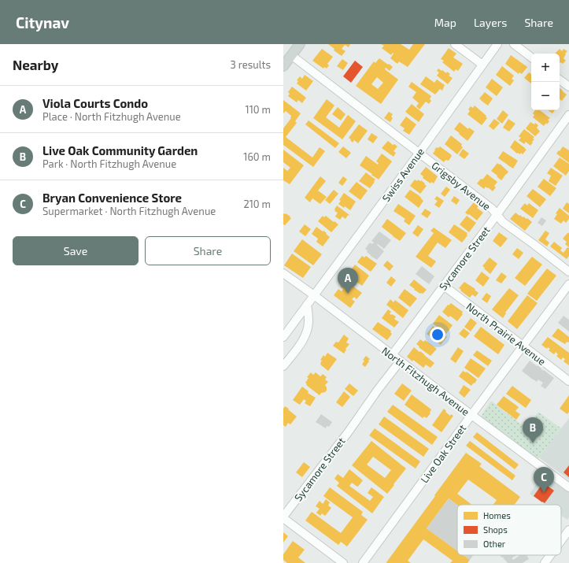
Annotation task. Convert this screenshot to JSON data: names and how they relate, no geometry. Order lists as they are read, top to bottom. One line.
{"streets":{"street":["Swiss Avenue","Grigsby Avenue","Sycamore Street","North Prairie Avenue","North Fitzhugh Avenue","Live Oak Street"]},"crossings":[["Swiss Avenue","Grigsby Avenue"],["Swiss Avenue","North Fitzhugh Avenue"],["Grigsby Avenue","Sycamore Street"],["Sycamore Street","North Prairie Avenue"],["Sycamore Street","North Fitzhugh Avenue"],["North Prairie Avenue","Live Oak Street"],["North Fitzhugh Avenue","Live Oak Street"]],"legend":["Homes","Shops","Other"],"page":{"header":"Citynav","nav":["Map","Layers","Share"],"heading":["Nearby","3 results"],"map_buttons":["+","−"],"list":[{"mark":"A","name":"Viola Courts Condo","note":"Place · North Fitzhugh Avenue","value":"110 m"},{"mark":"B","name":"Live Oak Community Garden","note":"Park · North Fitzhugh Avenue","value":"160 m"},{"mark":"C","name":"Bryan Convenience Store","note":"Supermarket · North Fitzhugh Avenue","value":"210 m"}],"buttons":["Save","Share"],"pins":["A","B","C"]}}
